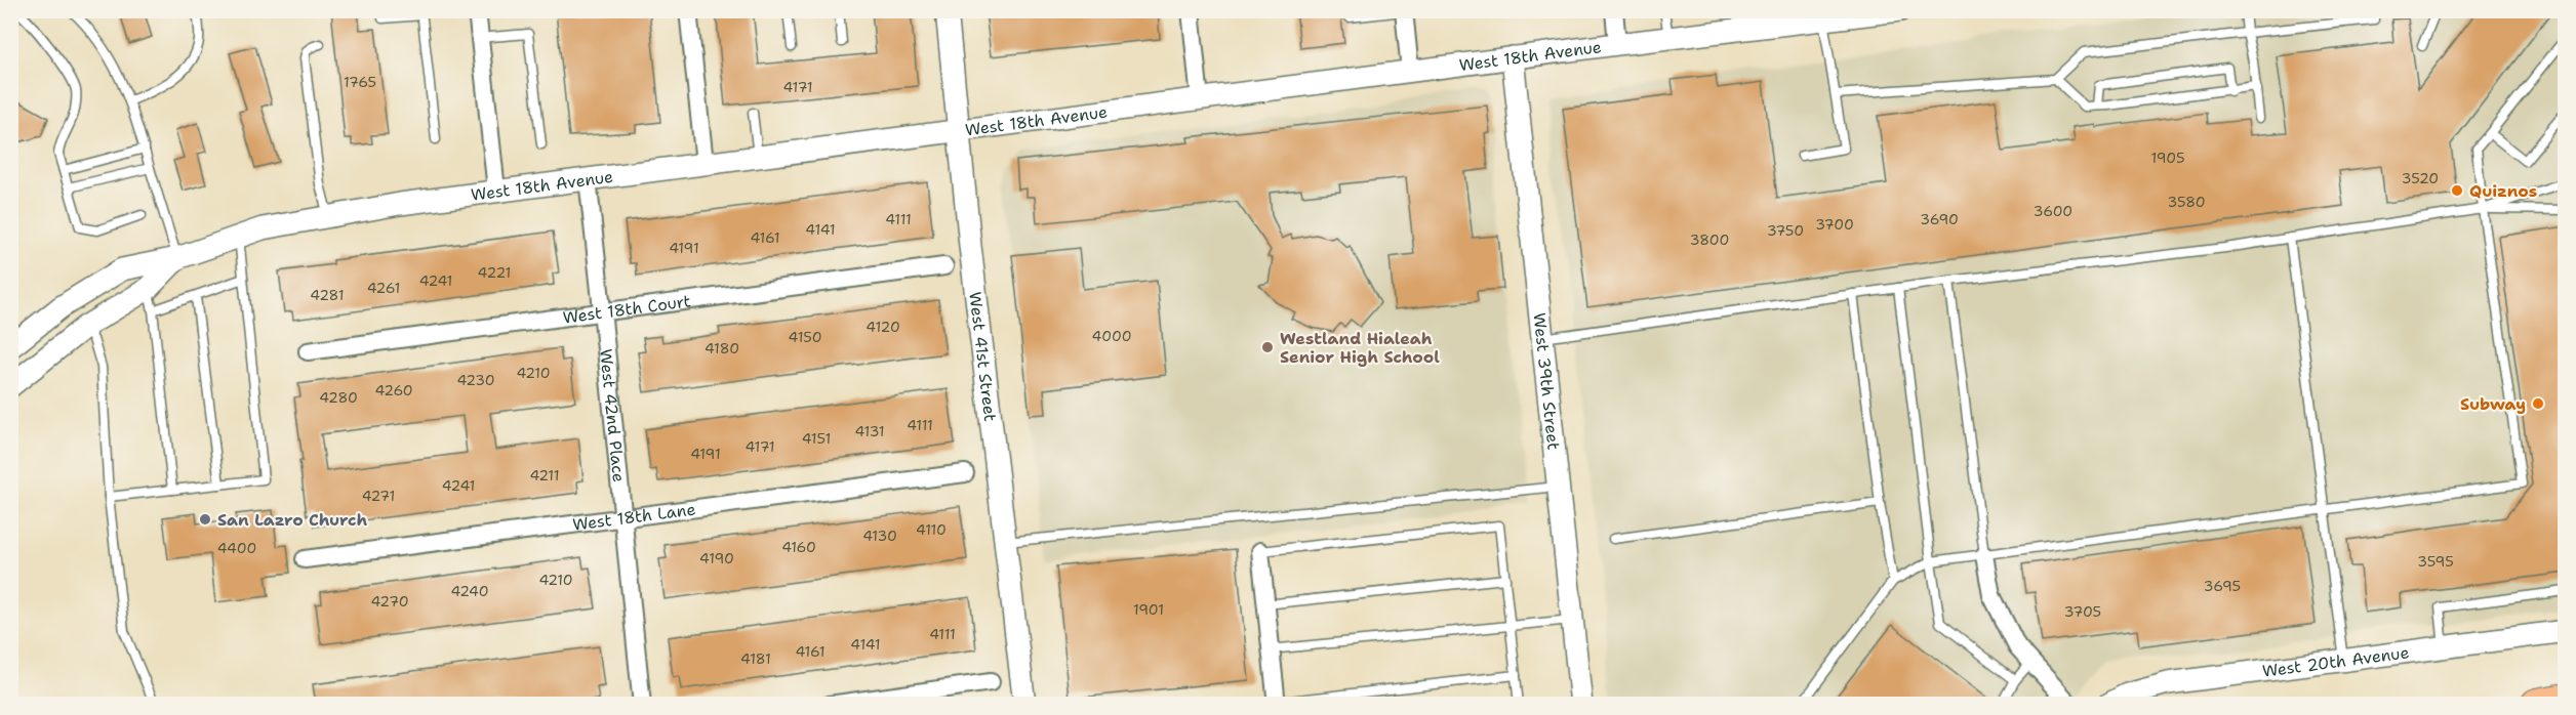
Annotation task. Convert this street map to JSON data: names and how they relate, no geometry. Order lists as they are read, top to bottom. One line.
{"streets":{"street":["West 18th Avenue","West 18th Court","West 41st Street","West 39th Street","West 42nd Place","West 18th Lane","West 20th Avenue"]},"crossings":[["West 18th Avenue","West 41st Street"],["West 18th Avenue","West 39th Street"],["West 18th Avenue","West 42nd Place"],["West 18th Court","West 42nd Place"],["West 42nd Place","West 18th Lane"]],"places":["Quiznos","Westland Hialeah Senior High School","Subway","San Lazro Church"],"house_numbers":["1765","4171","1905","3520","3580","3600","4111","3690","3700","4141","3750","4161","3800","4191","4221","4241","4261","4281","4120","4000","4150","4180","4210","4230","4260","4280","4111","4131","4151","4171","4191","4211","4241","4271","4110","4130","4160","4400","4190","3595","4210","3695","4240","4270","1901","3705","4111","4141","4161","4181"]}
